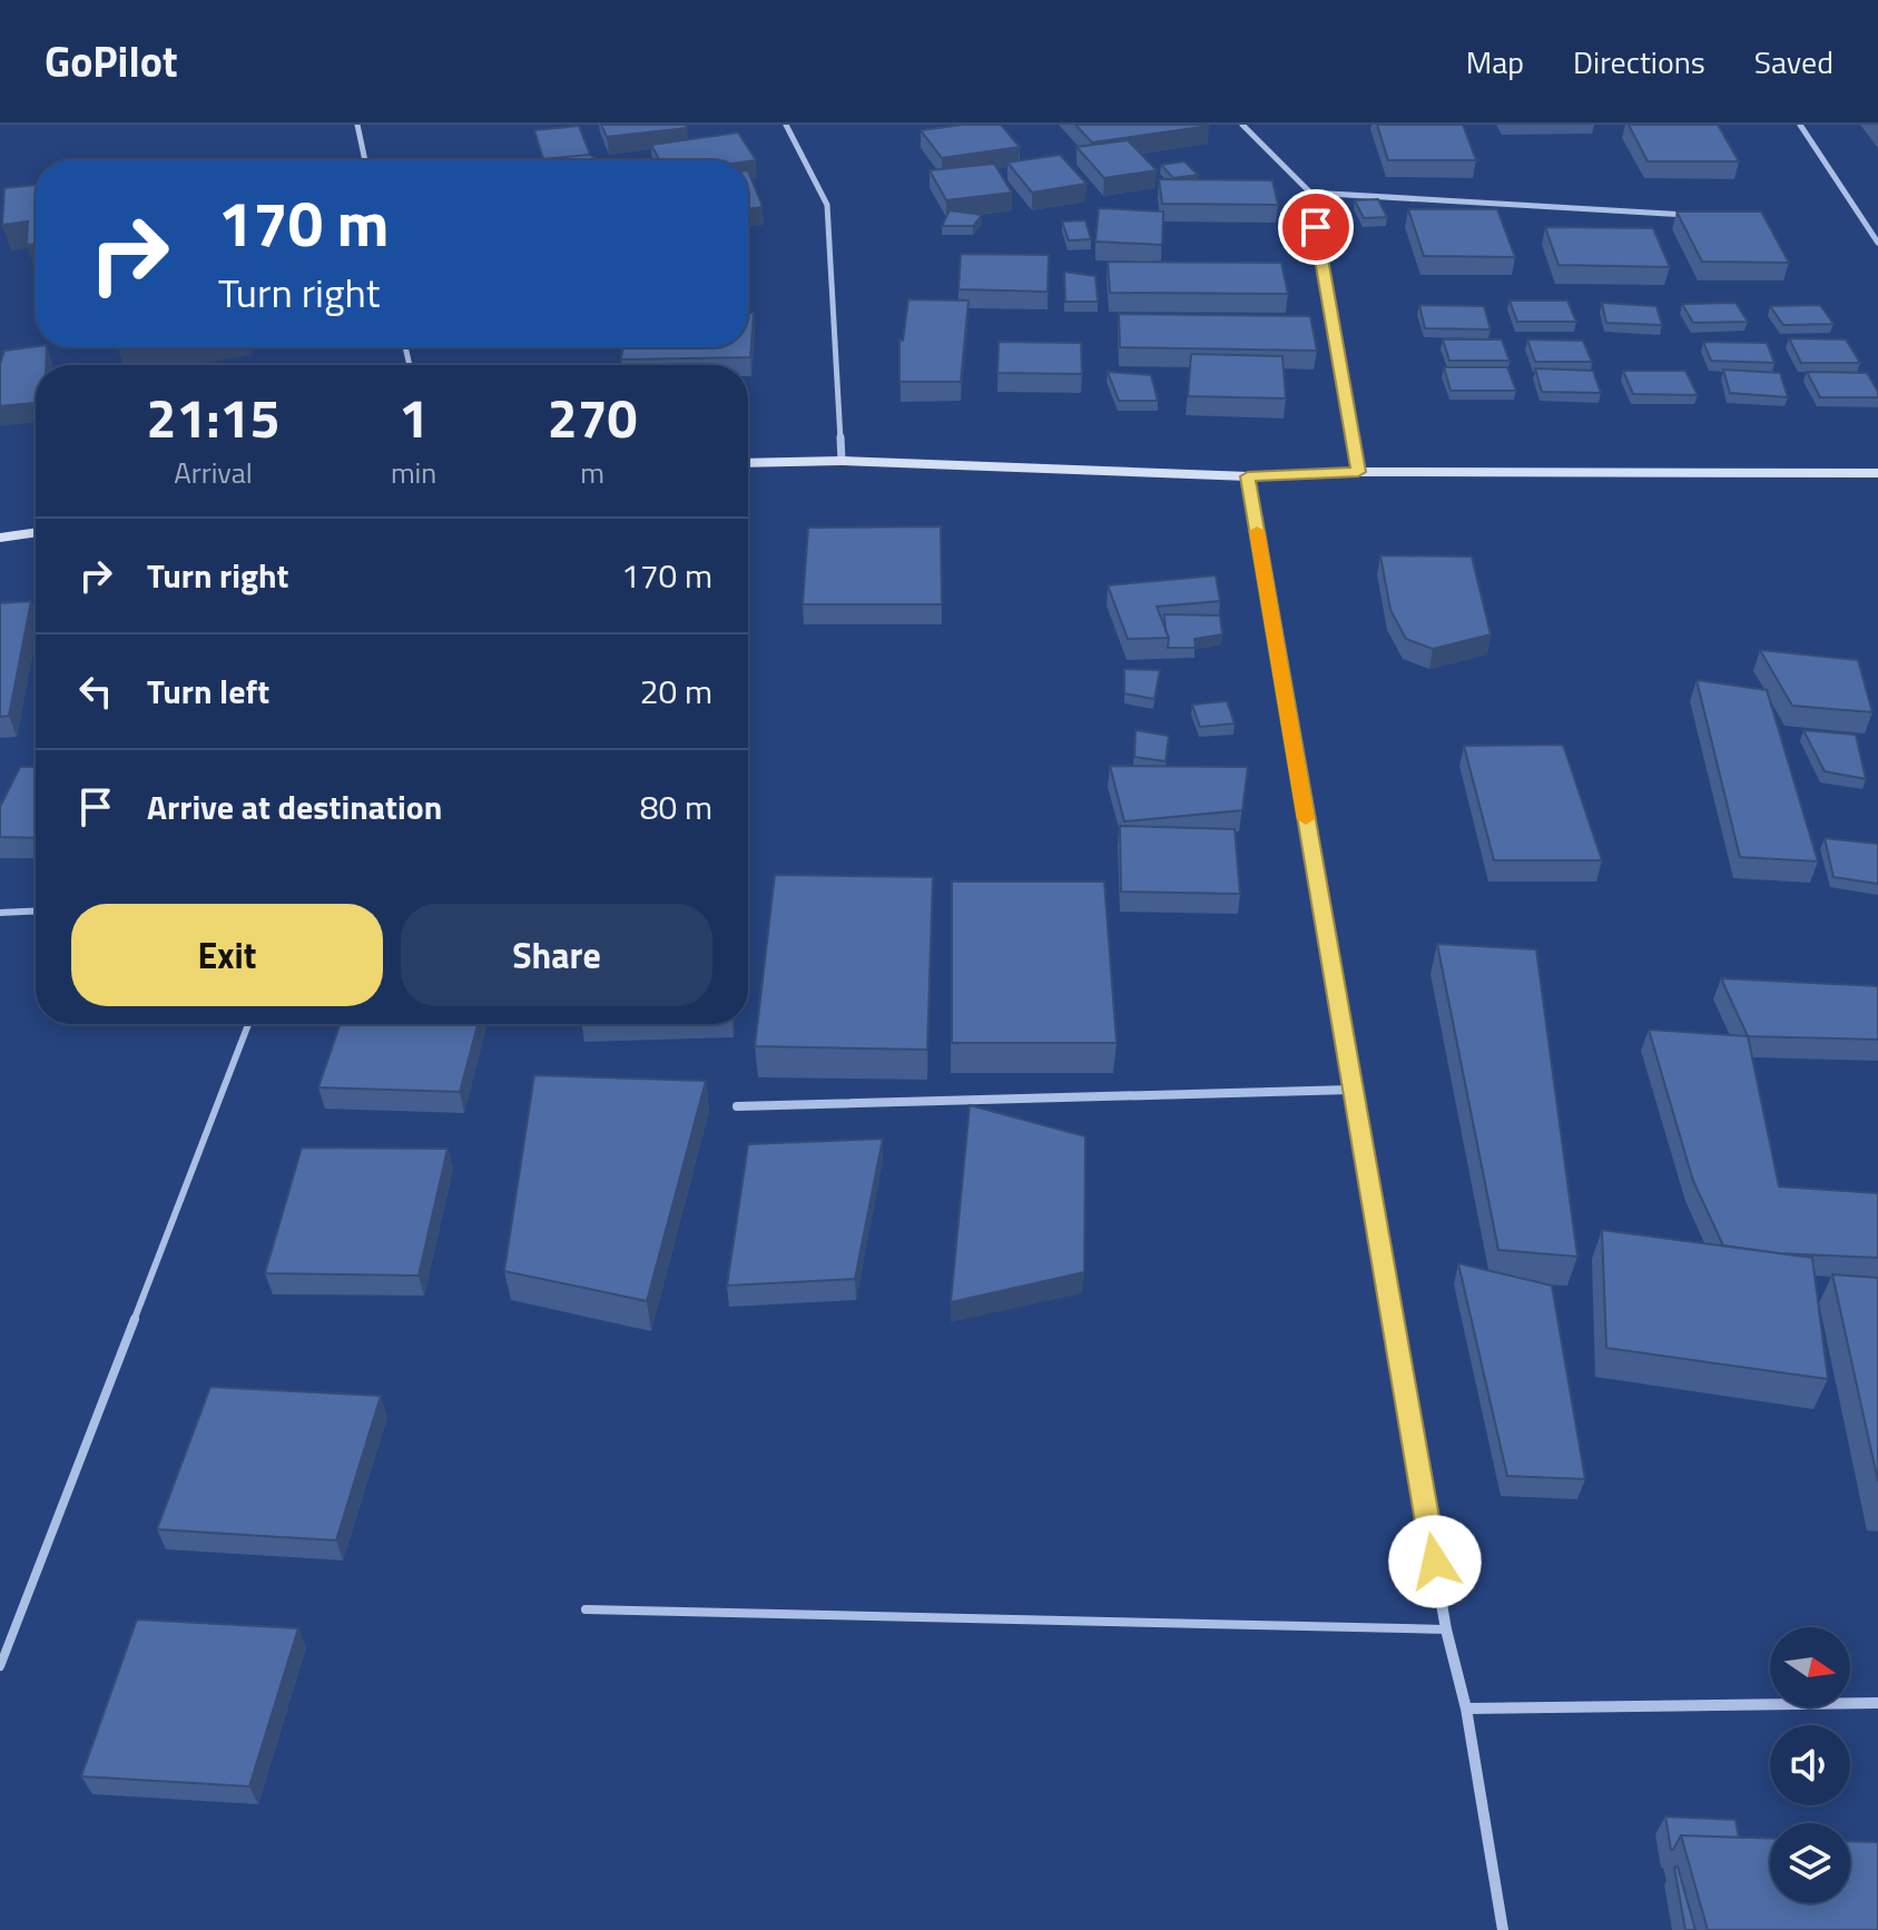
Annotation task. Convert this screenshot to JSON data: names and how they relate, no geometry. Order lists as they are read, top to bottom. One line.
{"north":"right","page":{"header":"GoPilot","nav":["Map","Directions","Saved"],"turn":["170 m","Turn right"],"eta":["21:15","Arrival","1","min","270","m"],"list":[{"name":"Turn right","value":"170 m"},{"name":"Turn left","value":"20 m"},{"name":"Arrive at destination","value":"80 m"}],"buttons":["Exit","Share"]}}
